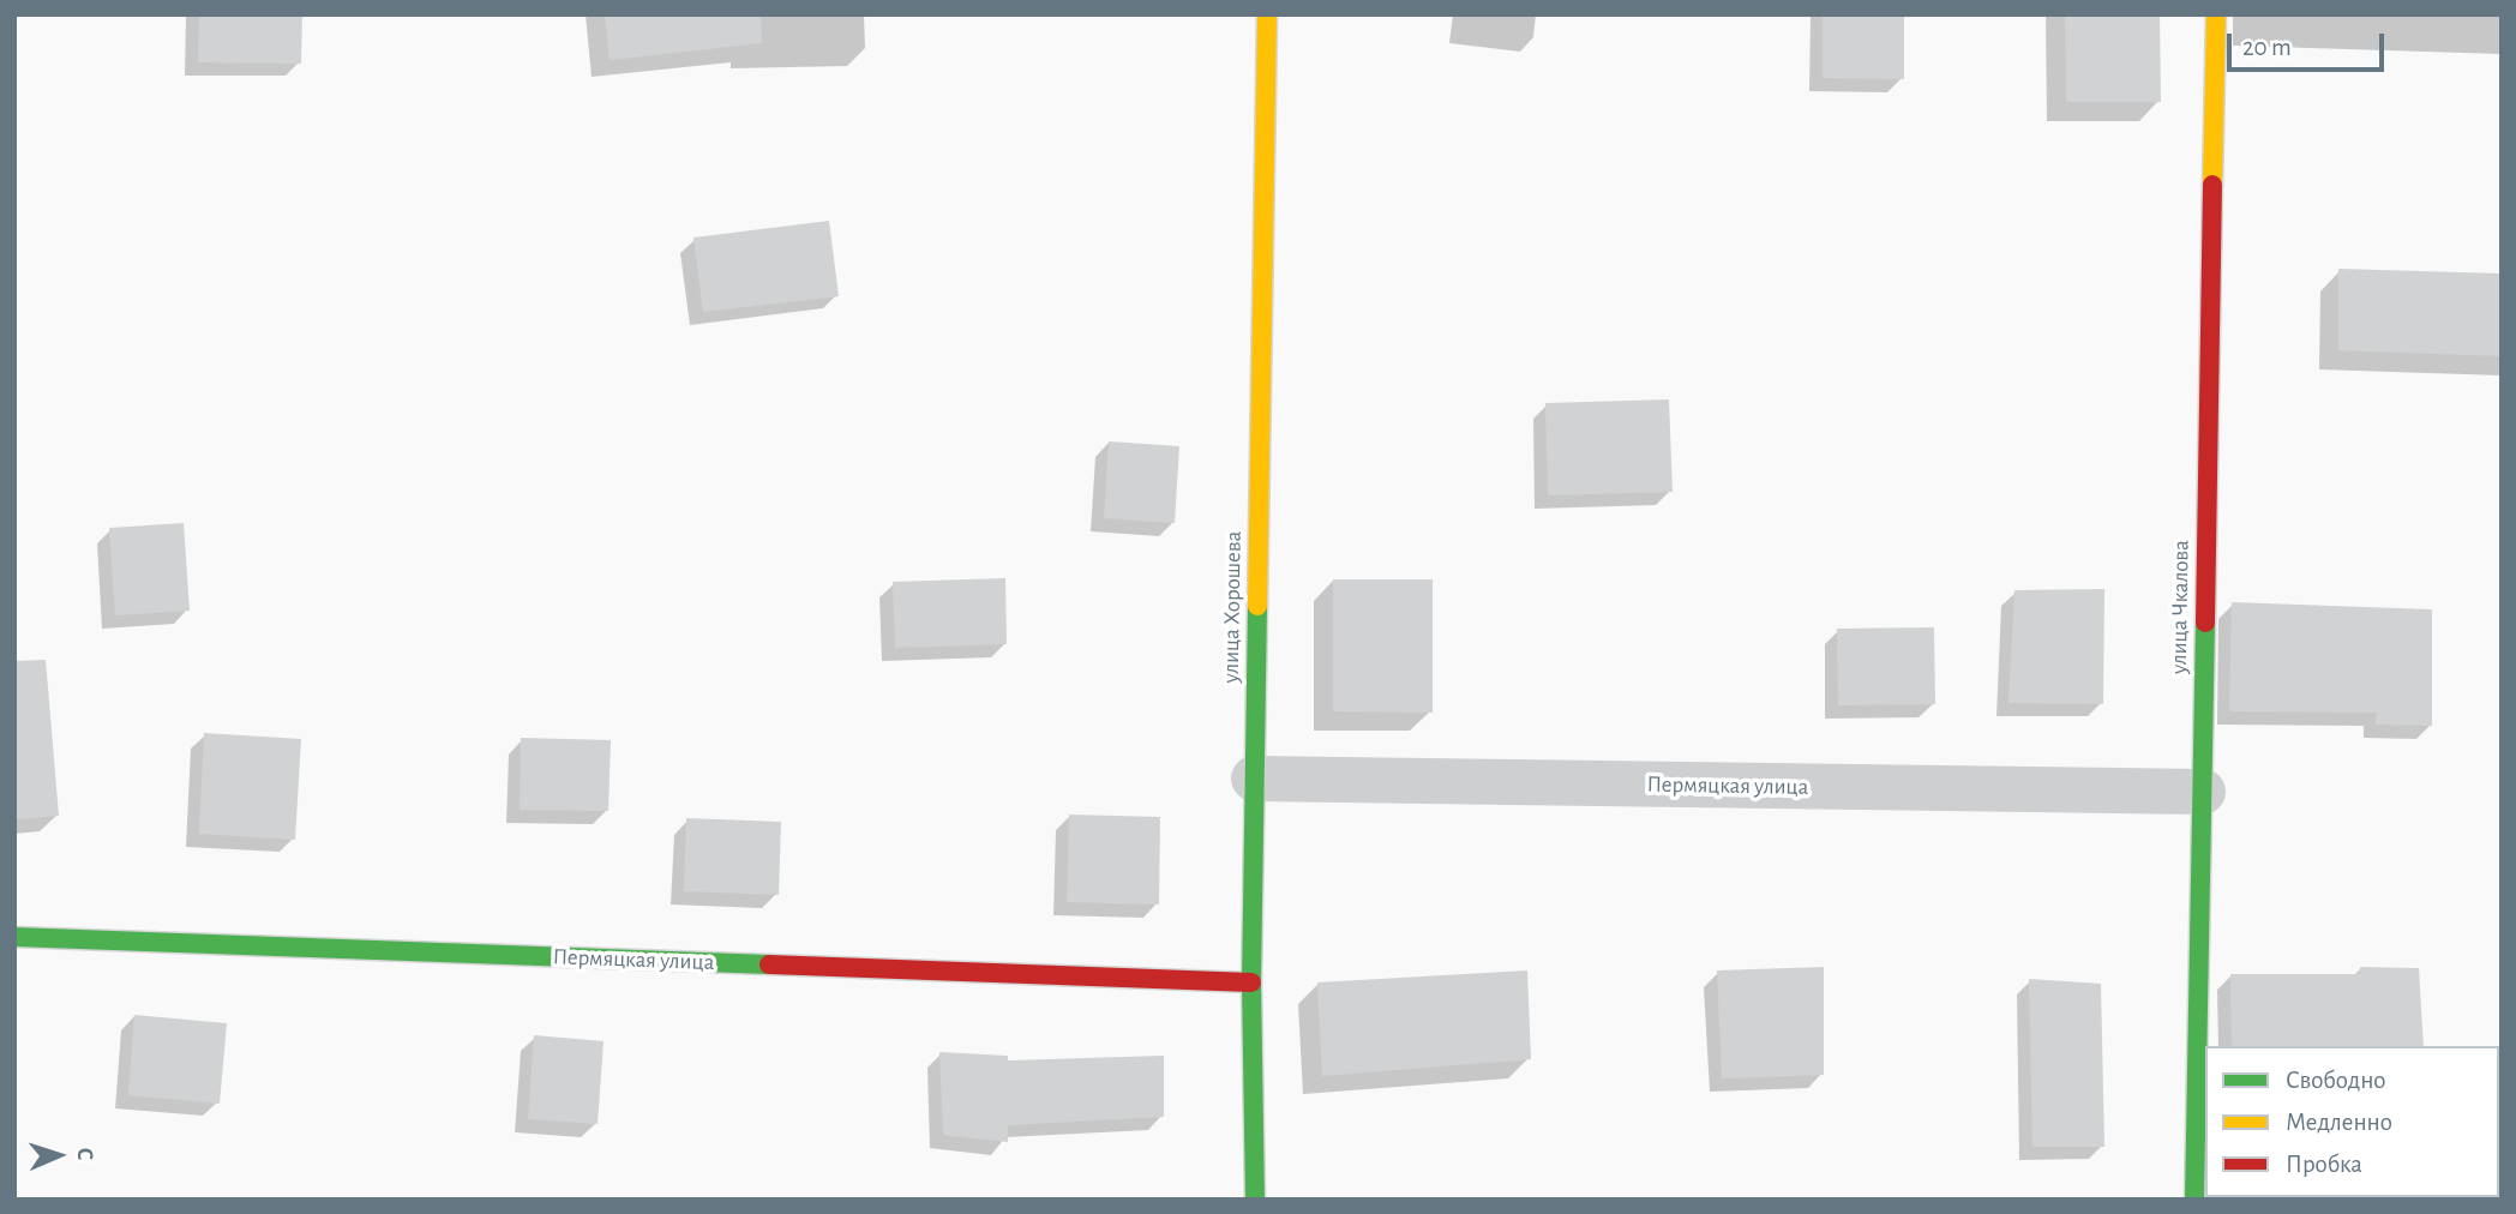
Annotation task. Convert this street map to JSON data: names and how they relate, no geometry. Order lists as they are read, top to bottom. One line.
{"streets":{"street":["улица Хорошева","улица Чкалова","Пермяцкая улица"]},"crossings":[["улица Хорошева","Пермяцкая улица"],["улица Чкалова","Пермяцкая улица"]],"legend":["Свободно","Медленно","Пробка"],"scale_bar":"20 m","north":"right"}
